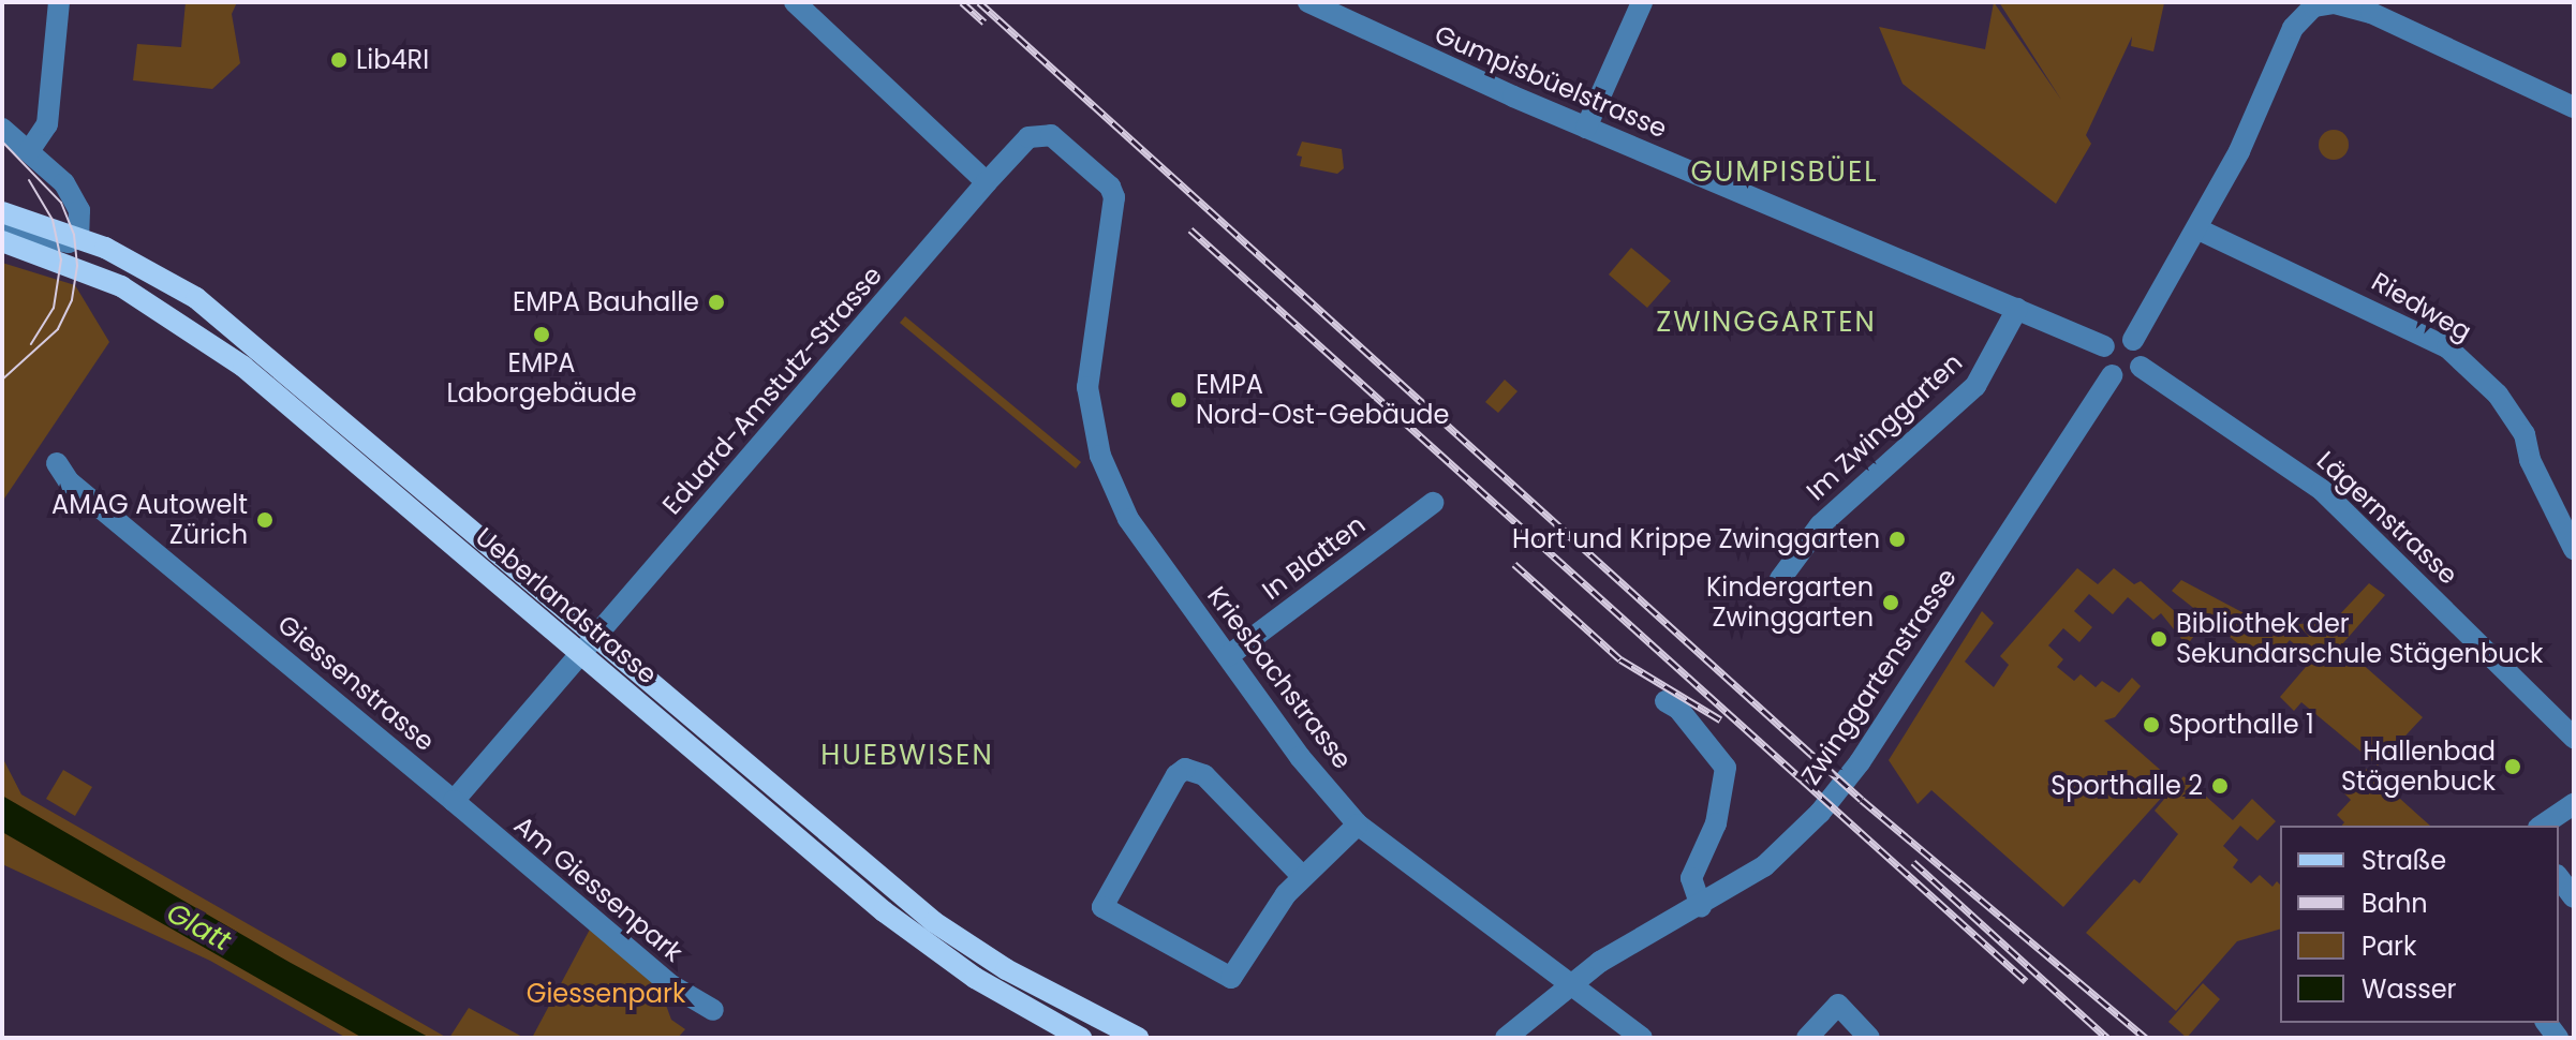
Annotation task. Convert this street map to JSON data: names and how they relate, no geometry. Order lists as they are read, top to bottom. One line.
{"streets":{"main road":["Ueberlandstrasse"],"street":["Gumpisbüelstrasse","Riedweg","Eduard-Amstutz-Strasse","Im Zwinggarten","Lägernstrasse","In Blatten","Zwinggartenstrasse","Kriesbachstrasse","Giessenstrasse","Am Giessenpark"]},"crossings":[["Gumpisbüelstrasse","Im Zwinggarten"],["Gumpisbüelstrasse","Lägernstrasse"],["Gumpisbüelstrasse","Zwinggartenstrasse"],["Eduard-Amstutz-Strasse","Ueberlandstrasse"],["Eduard-Amstutz-Strasse","Kriesbachstrasse"],["Lägernstrasse","Zwinggartenstrasse"],["In Blatten","Kriesbachstrasse"],["Zwinggartenstrasse","Kriesbachstrasse"],["Giessenstrasse","Am Giessenpark"]],"districts":["GUMPISBÜEL","ZWINGGARTEN","HUEBWISEN"],"water":["Glatt"],"parks":["Giessenpark"],"places":["Lib4RI","EMPA Bauhalle","EMPA Laborgebäude","EMPA Nord-Ost-Gebäude","AMAG Autowelt Zürich","Hort und Krippe Zwinggarten","Kindergarten Zwinggarten","Bibliothek der Sekundarschule Stägenbuck","Sporthalle 1","Hallenbad Stägenbuck","Sporthalle 2"],"legend":["Straße","Bahn","Park","Wasser"]}
